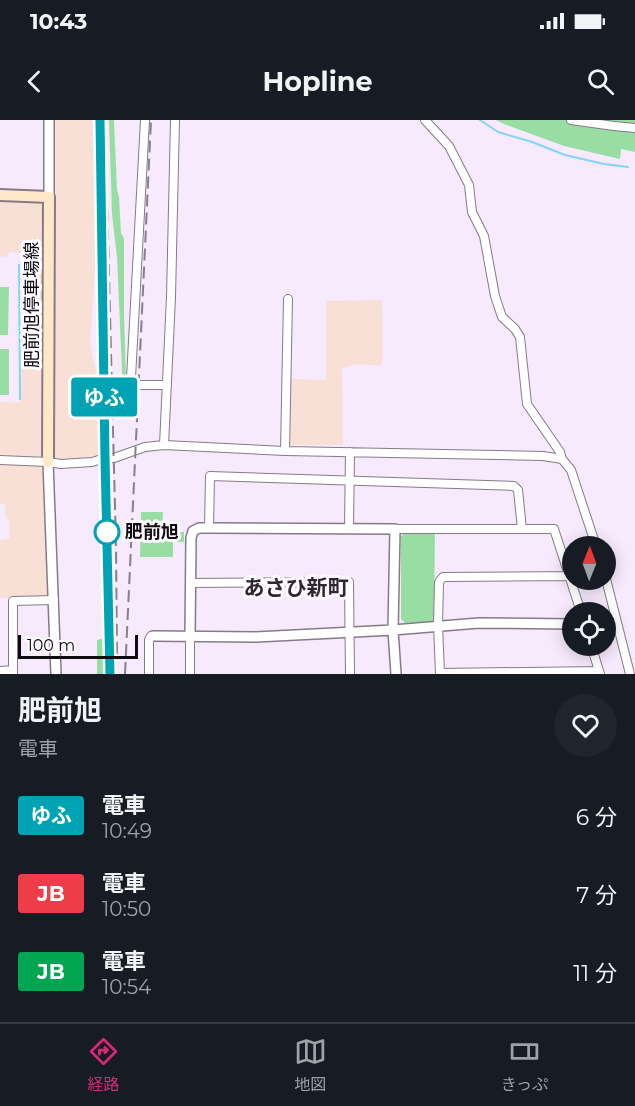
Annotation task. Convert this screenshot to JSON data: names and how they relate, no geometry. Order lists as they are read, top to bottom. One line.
{"streets":{"main road":["肥前旭停車場線"]},"districts":["あさひ新町"],"places":["肥前旭"],"scale_bar":"100 m","north":"top","page":{"status":"10:43","header":"Hopline","on_map":"ゆふ","scale":"100 m","heading":["肥前旭","電車"],"list":[{"mark":"ゆふ","name":"電車","note":"10:49","value":"6 分"},{"mark":"JB","name":"電車","note":"10:50","value":"7 分"},{"mark":"JB","name":"電車","note":"10:54","value":"11 分"}],"tabs":["経路","地図","きっぷ"]}}
